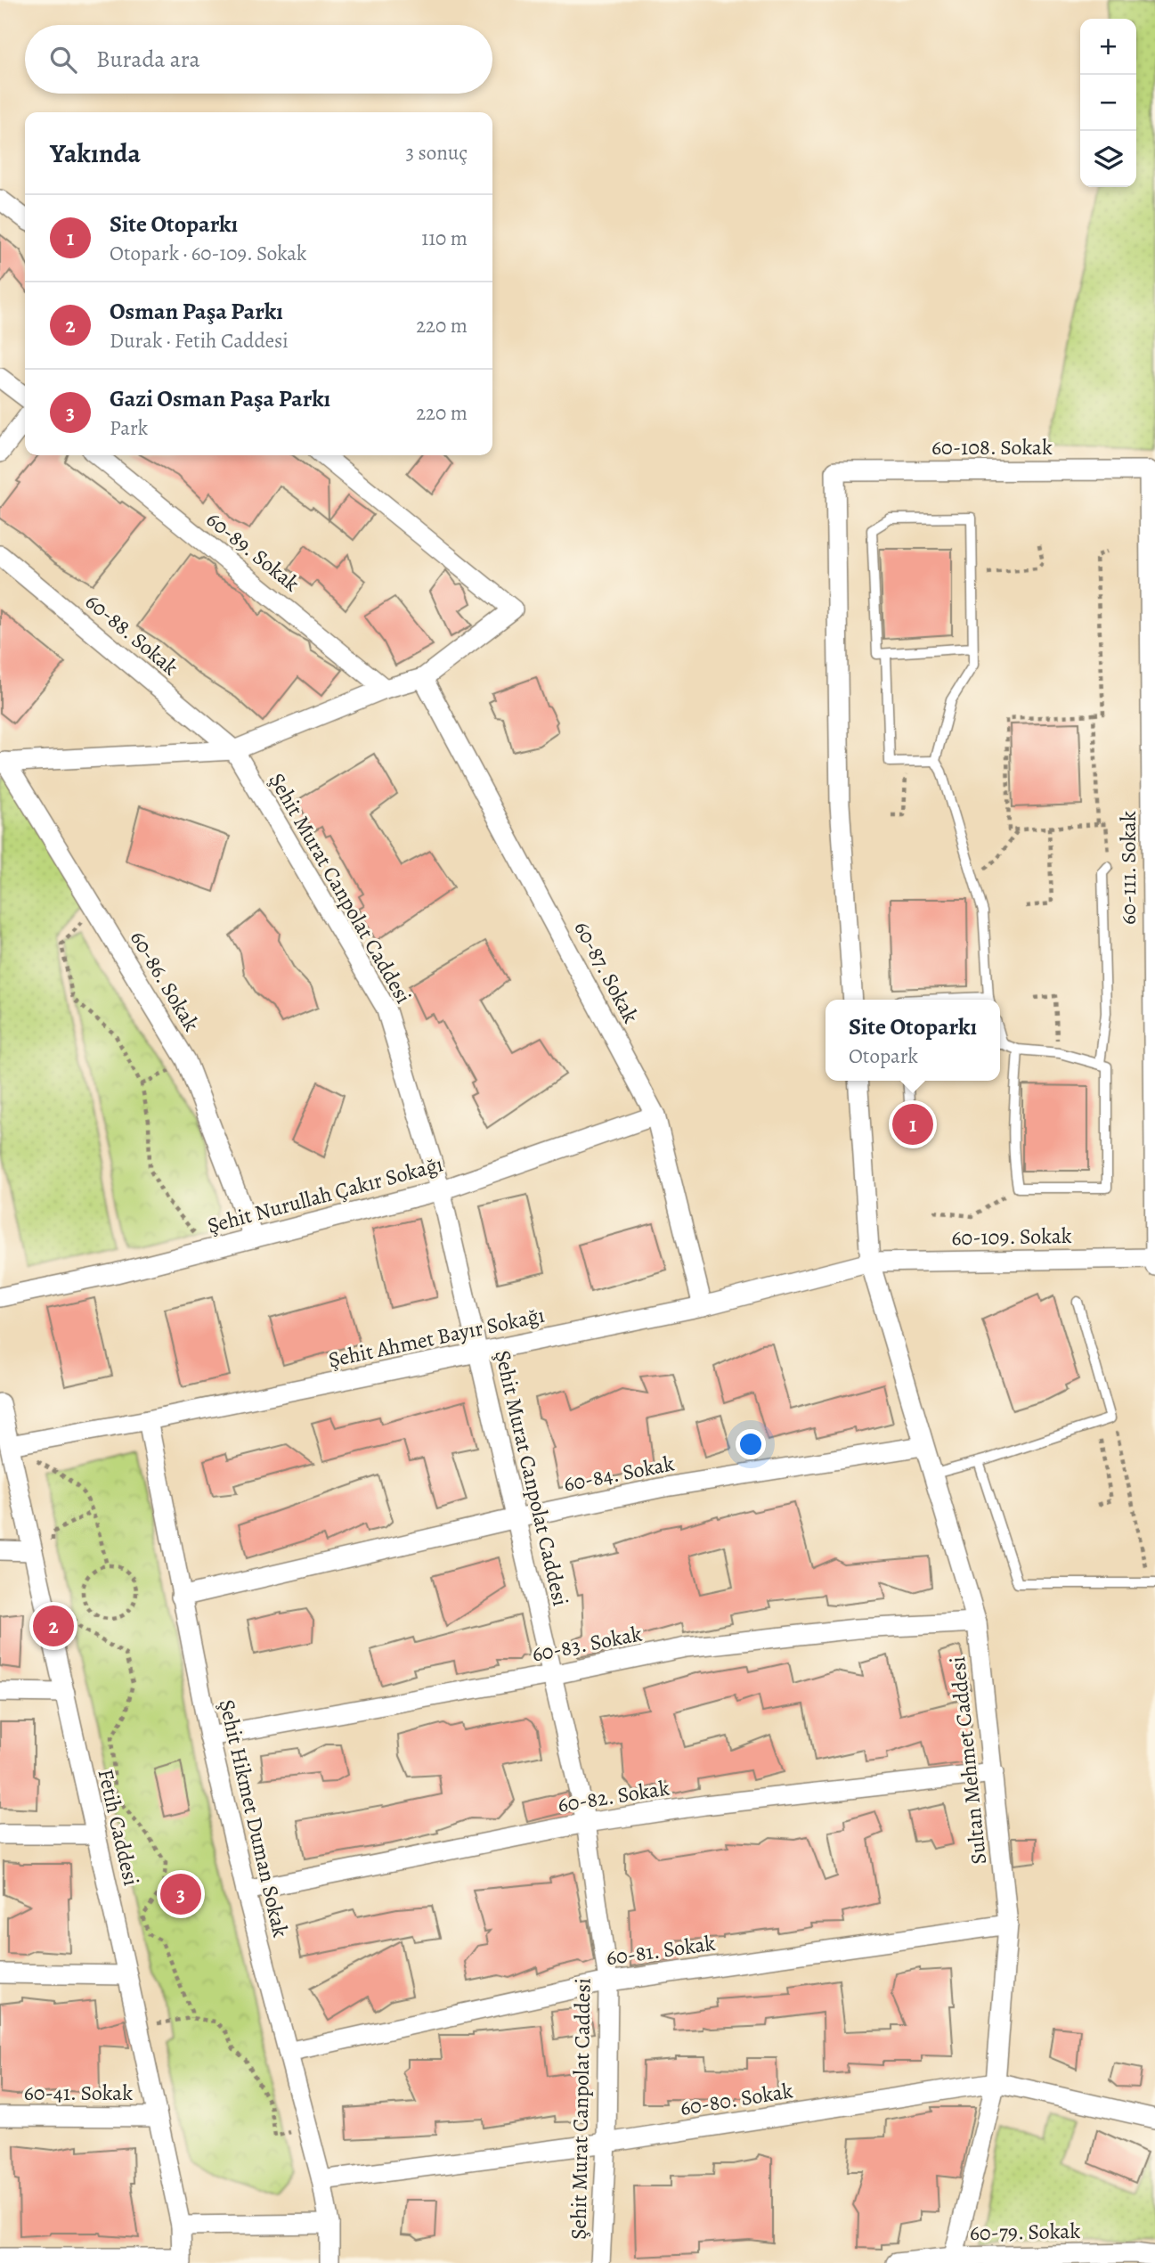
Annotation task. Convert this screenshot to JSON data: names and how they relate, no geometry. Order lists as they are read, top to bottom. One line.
{"streets":{"street":["60-108. Sokak","60-89. Sokak","60-88. Sokak","60-111. Sokak","Şehit Murat Canpolat Caddesi","60-87. Sokak","60-86. Sokak","Şehit Nurullah Çakır Sokağı","60-109. Sokak","Şehit Ahmet Bayır Sokağı","60-84. Sokak","60-83. Sokak","Sultan Mehmet Caddesi","60-82. Sokak","Şehit Hikmet Duman Sokak","Fetih Caddesi","60-81. Sokak","60-41. Sokak","60-80. Sokak","60-79. Sokak"]},"crossings":[["60-108. Sokak","60-111. Sokak"],["60-88. Sokak","Şehit Murat Canpolat Caddesi"],["60-111. Sokak","60-109. Sokak"],["Şehit Murat Canpolat Caddesi","Şehit Nurullah Çakır Sokağı"],["Şehit Murat Canpolat Caddesi","Şehit Ahmet Bayır Sokağı"],["Şehit Murat Canpolat Caddesi","60-84. Sokak"],["Şehit Murat Canpolat Caddesi","60-83. Sokak"],["Şehit Murat Canpolat Caddesi","60-82. Sokak"],["Şehit Murat Canpolat Caddesi","60-81. Sokak"],["Şehit Murat Canpolat Caddesi","60-80. Sokak"],["60-87. Sokak","Şehit Nurullah Çakır Sokağı"],["60-87. Sokak","Şehit Ahmet Bayır Sokağı"],["60-86. Sokak","Şehit Nurullah Çakır Sokağı"],["60-109. Sokak","Şehit Ahmet Bayır Sokağı"],["60-109. Sokak","Sultan Mehmet Caddesi"],["Şehit Ahmet Bayır Sokağı","Sultan Mehmet Caddesi"],["Şehit Ahmet Bayır Sokağı","Şehit Hikmet Duman Sokak"],["Şehit Ahmet Bayır Sokağı","Fetih Caddesi"],["60-84. Sokak","Sultan Mehmet Caddesi"],["60-84. Sokak","Şehit Hikmet Duman Sokak"],["60-83. Sokak","Sultan Mehmet Caddesi"],["60-83. Sokak","Şehit Hikmet Duman Sokak"],["Sultan Mehmet Caddesi","60-82. Sokak"],["Sultan Mehmet Caddesi","60-81. Sokak"],["Sultan Mehmet Caddesi","60-80. Sokak"],["Sultan Mehmet Caddesi","60-79. Sokak"],["60-82. Sokak","Şehit Hikmet Duman Sokak"],["Şehit Hikmet Duman Sokak","60-81. Sokak"],["Şehit Hikmet Duman Sokak","60-80. Sokak"],["Fetih Caddesi","60-41. Sokak"]],"page":{"map_buttons":["+","−"],"search":"Burada ara","heading":["Yakında","3 sonuç"],"list":[{"mark":"1","name":"Site Otoparkı","note":"Otopark · 60-109. Sokak","value":"110 m"},{"mark":"2","name":"Osman Paşa Parkı","note":"Durak · Fetih Caddesi","value":"220 m"},{"mark":"3","name":"Gazi Osman Paşa Parkı","note":"Park","value":"220 m"}],"popup":["Site Otoparkı","Otopark"],"pins":["1","2","3"]}}
